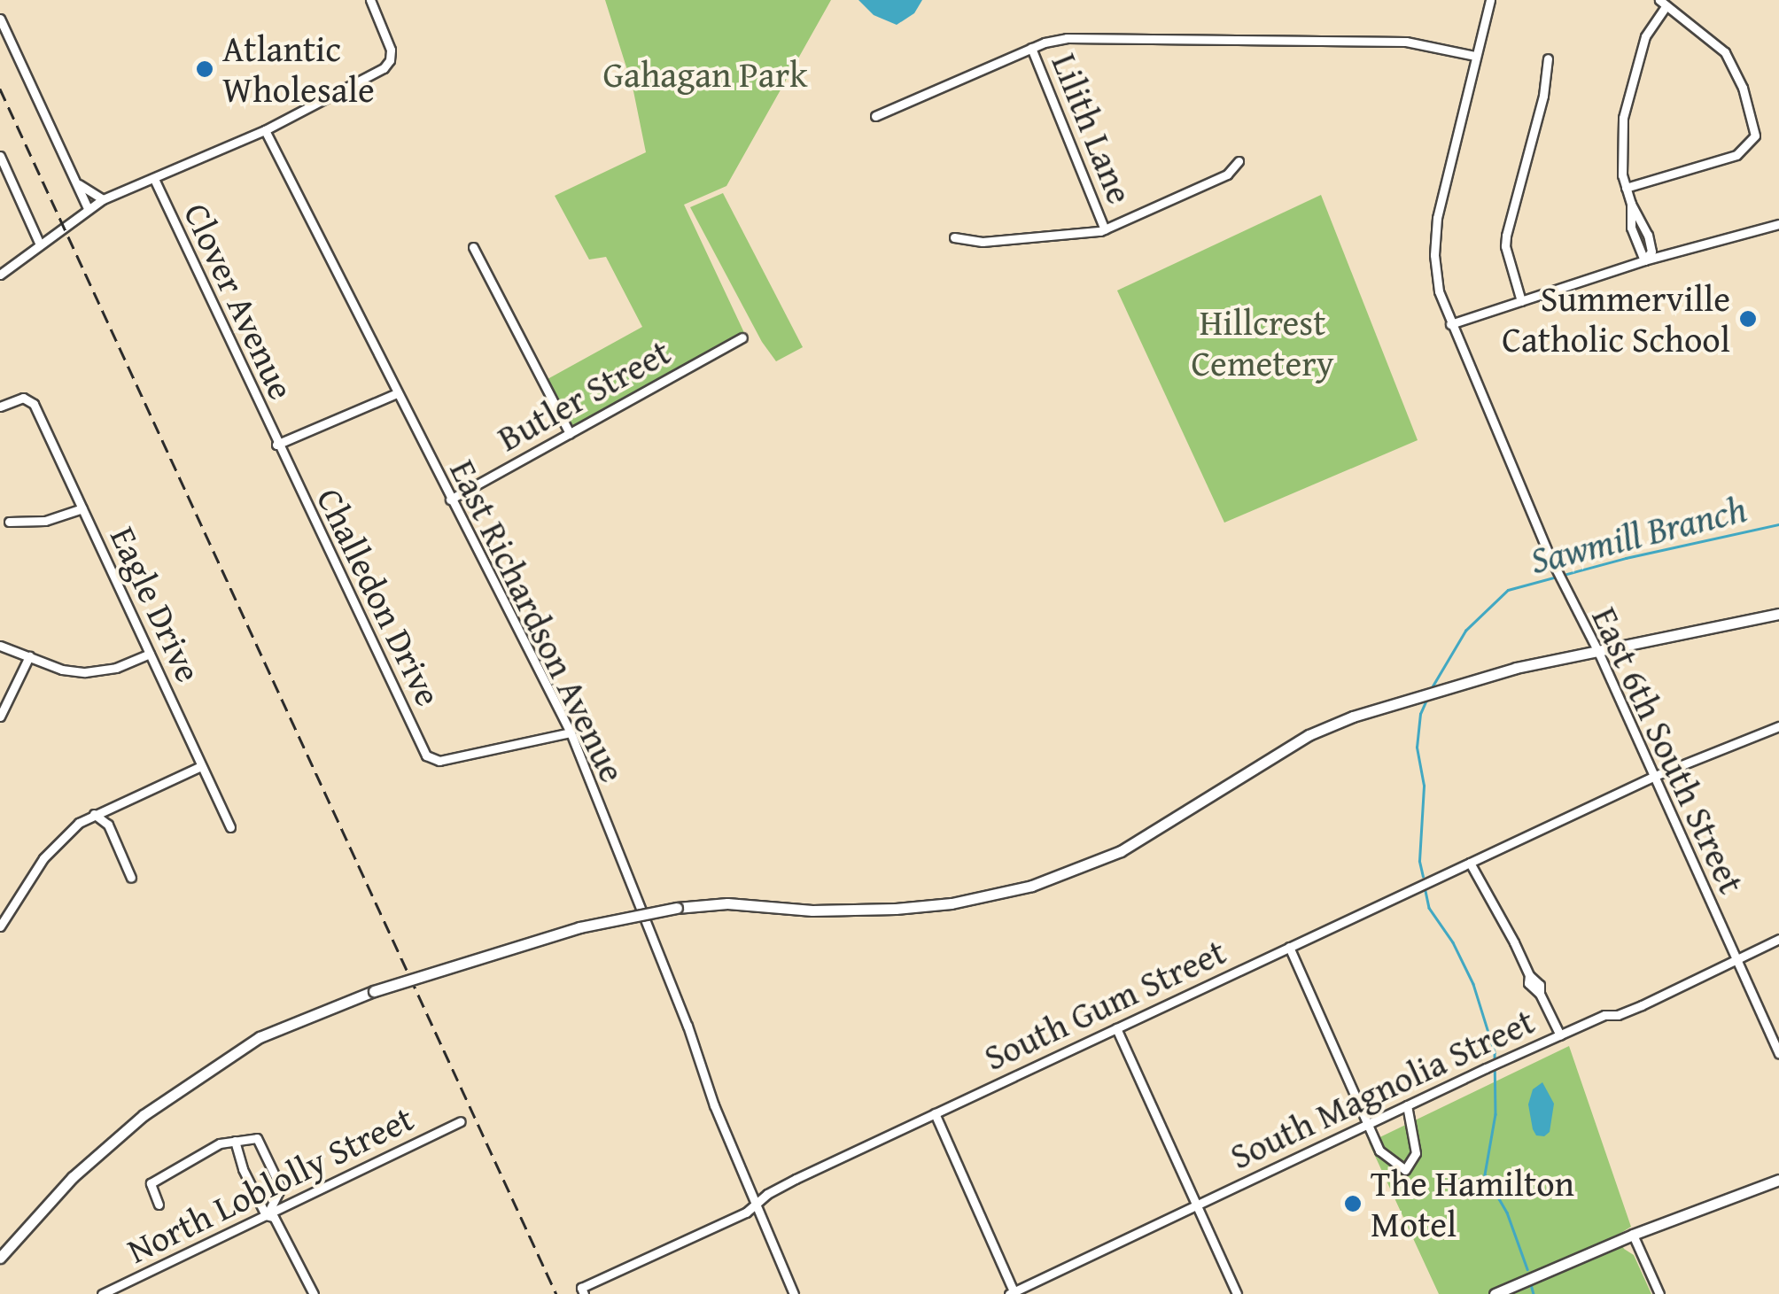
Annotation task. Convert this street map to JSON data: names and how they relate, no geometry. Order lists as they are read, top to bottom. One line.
{"streets":{"street":["Lilith Lane","Clover Avenue","Butler Street","Challedon Drive","Eagle Drive","East Richardson Avenue","East 6th South Street","South Gum Street","South Magnolia Street","North Loblolly Street"]},"crossings":[["Clover Avenue","Challedon Drive"],["Butler Street","East Richardson Avenue"],["Challedon Drive","East Richardson Avenue"],["East Richardson Avenue","South Gum Street"],["East 6th South Street","South Gum Street"],["East 6th South Street","South Magnolia Street"]],"water":["Sawmill Branch"],"parks":["Gahagan Park","Hillcrest Cemetery"],"places":["Atlantic Wholesale","Summerville Catholic School","The Hamilton Motel"]}
